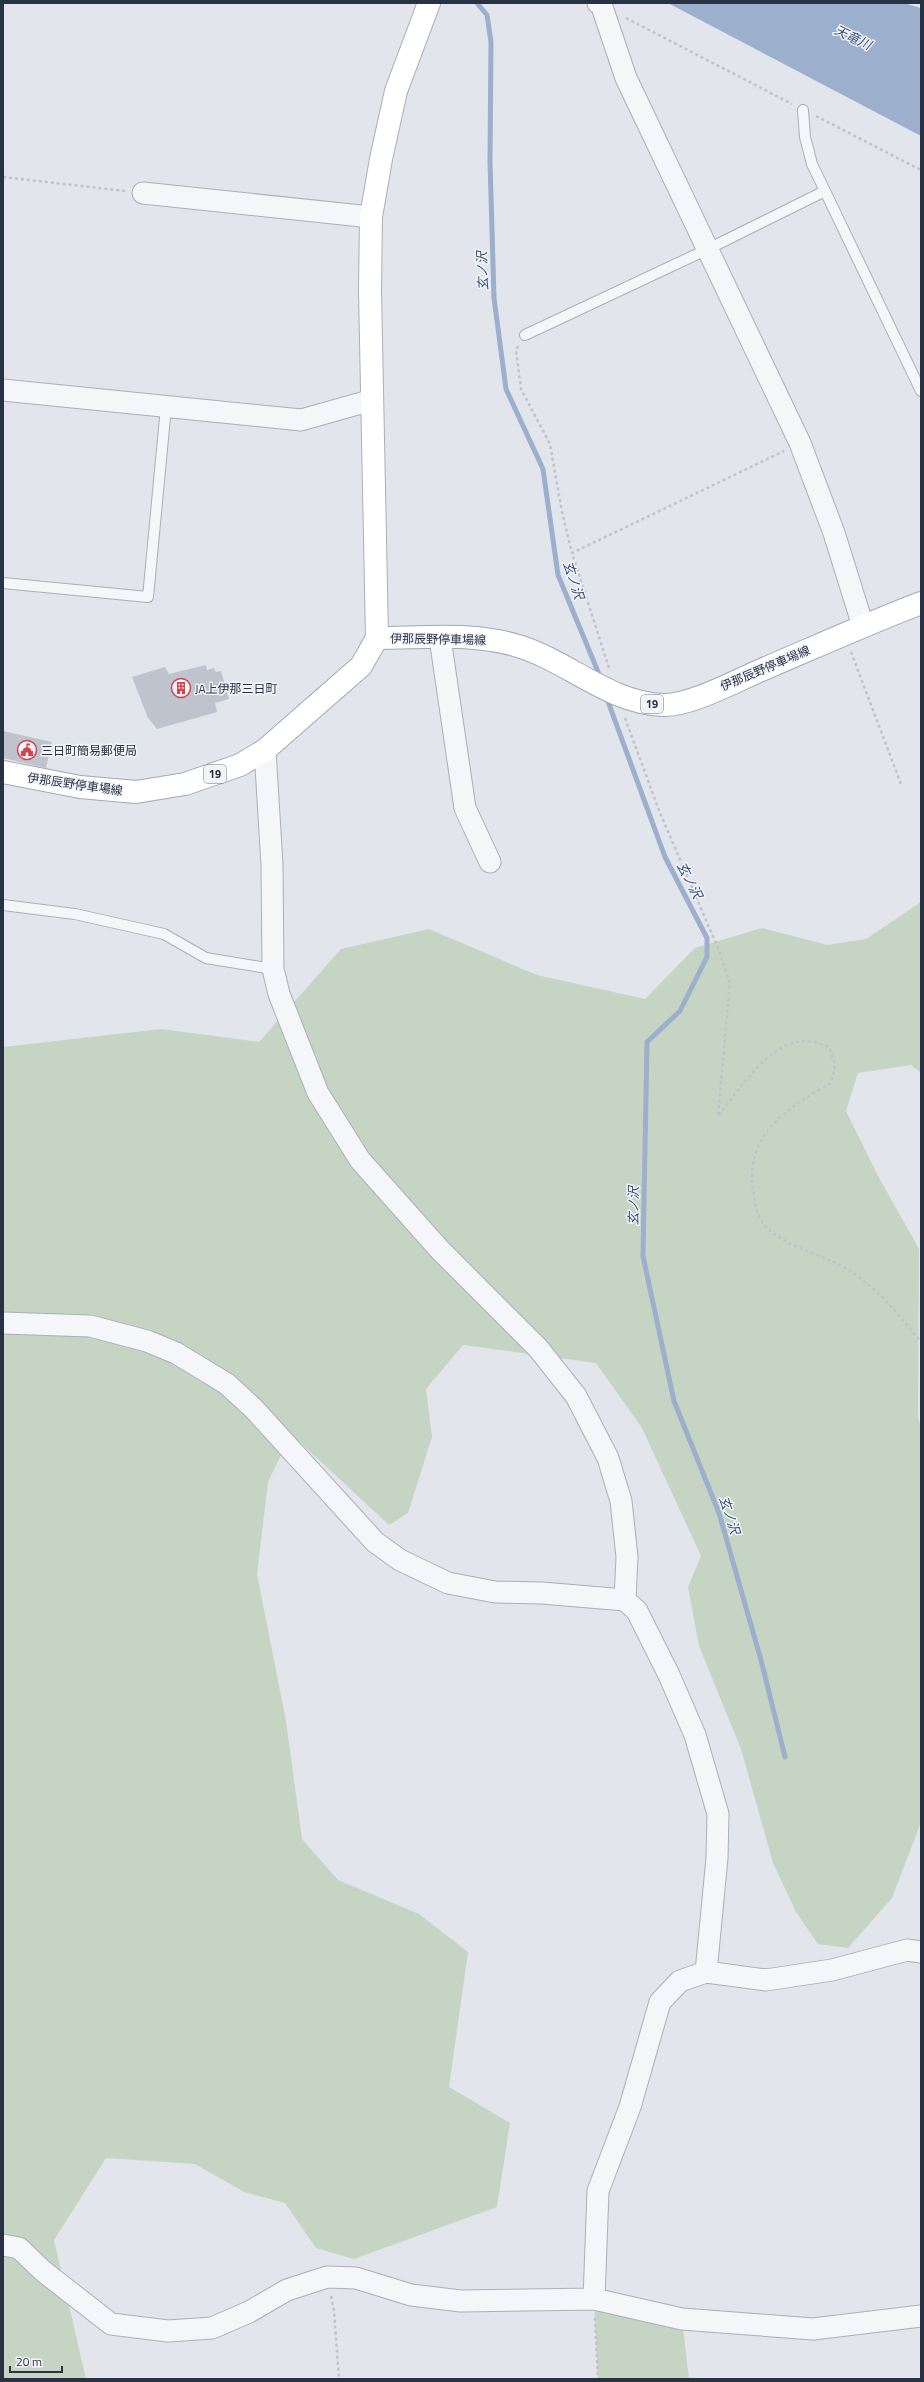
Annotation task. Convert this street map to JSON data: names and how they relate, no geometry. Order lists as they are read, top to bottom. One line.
{"streets":{"main road":["伊那辰野停車場線","19"]},"water":["天竜川","玄ノ沢"],"places":{"building":["JA上伊那三日町"],"public building":["三日町簡易郵便局"]},"scale_bar":"20 m"}
